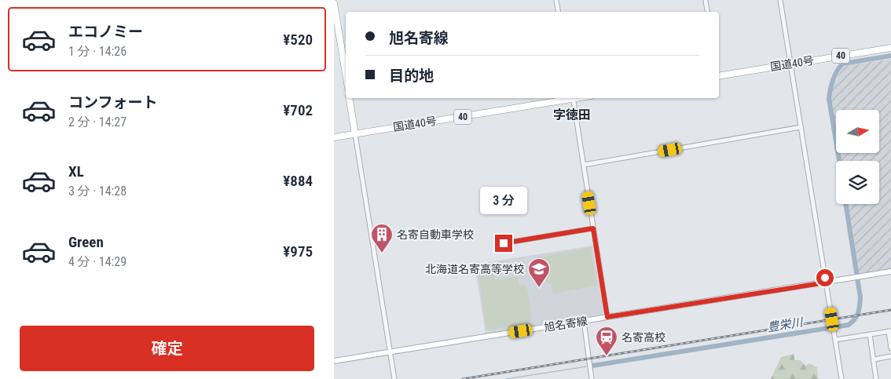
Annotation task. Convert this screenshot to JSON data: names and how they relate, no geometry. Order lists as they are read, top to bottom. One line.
{"streets":{"highway":["40","国道40号"],"main road":["旭名寄線"]},"districts":["字徳田"],"water":["豊栄川"],"places":{"building":["名寄自動車学校"],"school or university":["北海道名寄高等学校"],"station":["名寄高校"]},"north":"right","page":{"list":[{"name":"エコノミー","note":"1 分 · 14:26","value":"¥520"},{"name":"コンフォート","note":"2 分 · 14:27","value":"¥702"},{"name":"XL","note":"3 分 · 14:28","value":"¥884"},{"name":"Green","note":"4 分 · 14:29","value":"¥975"}],"banner":["旭名寄線","目的地"],"bubble":"3 分","buttons":"確定"}}
